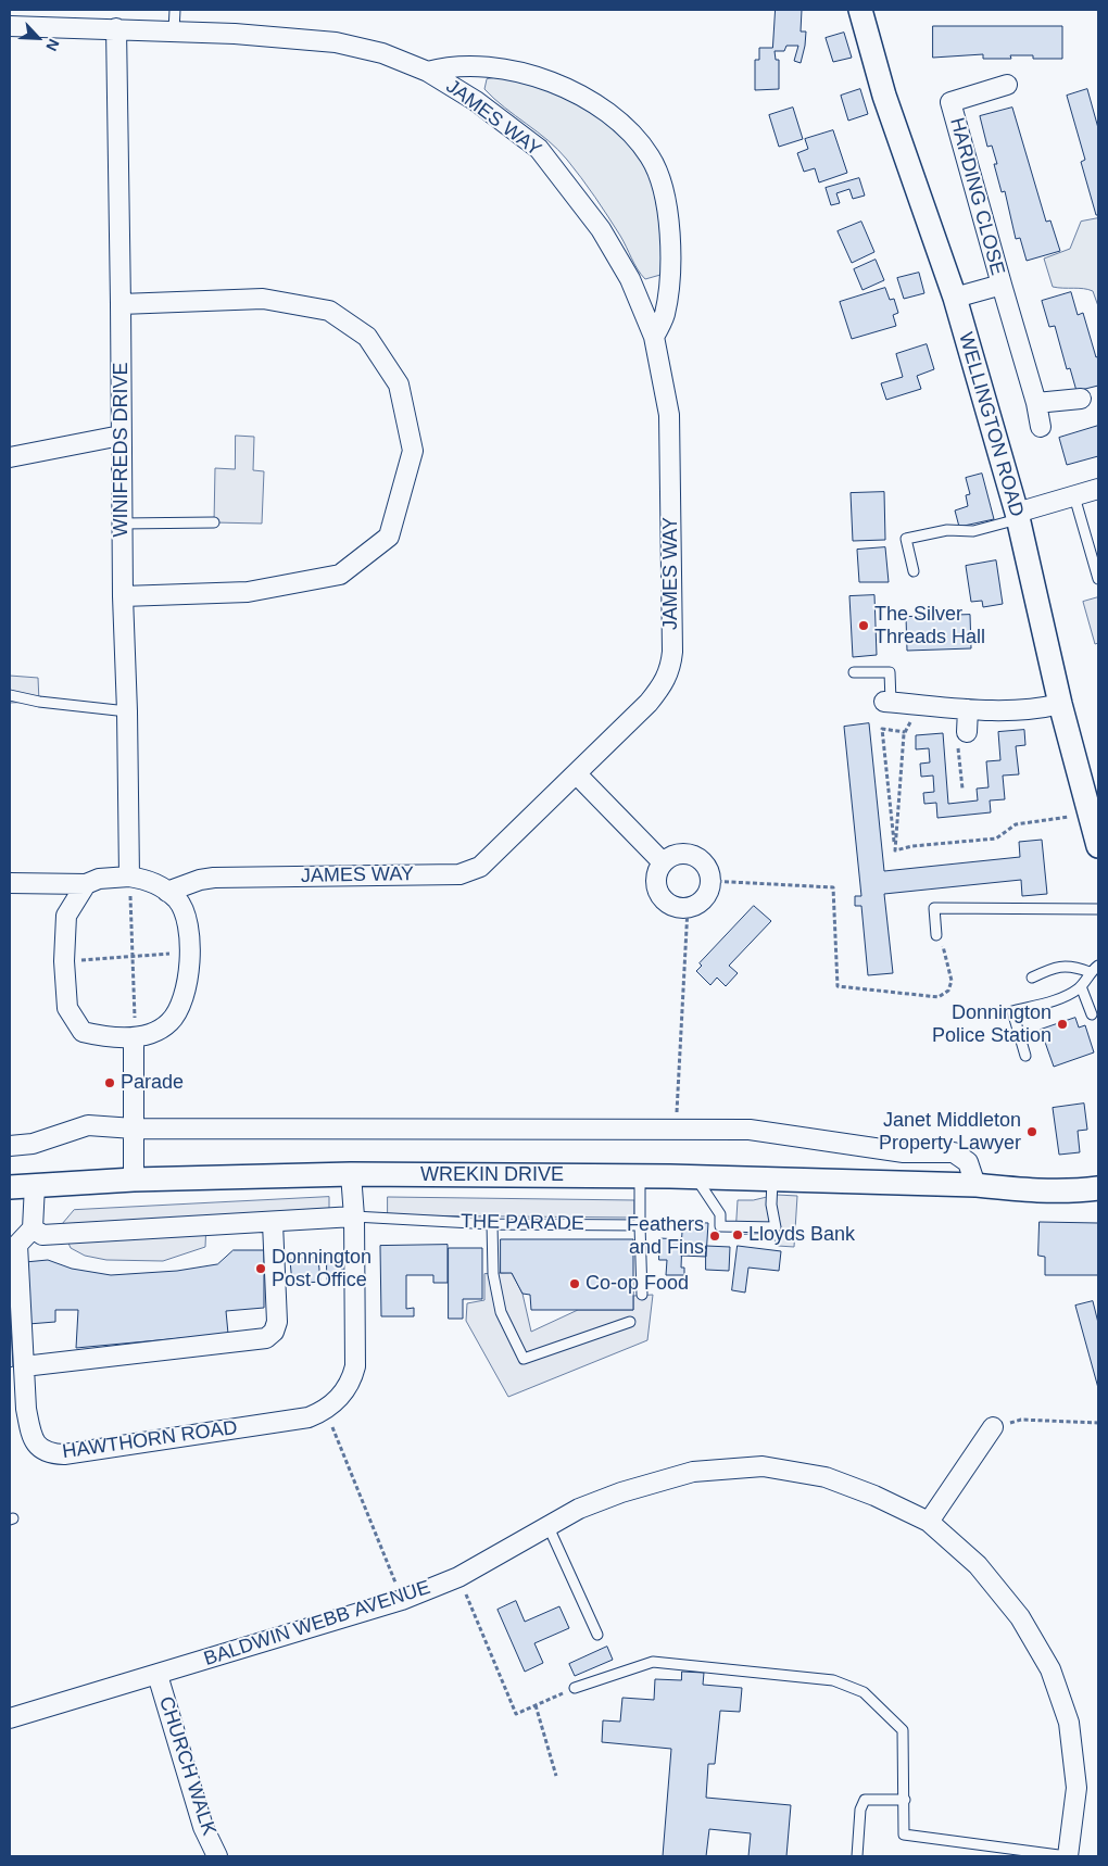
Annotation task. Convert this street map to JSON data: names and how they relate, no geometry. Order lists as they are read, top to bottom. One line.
{"streets":{"street":["JAMES WAY","HARDING CLOSE","WELLINGTON ROAD","WINIFREDS DRIVE","WREKIN DRIVE","THE PARADE","HAWTHORN ROAD","BALDWIN WEBB AVENUE","CHURCH WALK"]},"crossings":[["JAMES WAY","WINIFREDS DRIVE"],["HARDING CLOSE","WELLINGTON ROAD"],["THE PARADE","HAWTHORN ROAD"],["BALDWIN WEBB AVENUE","CHURCH WALK"]],"places":["The Silver Threads Hall","Donnington Police Station","Parade","Janet Middleton Property Lawyer","Lloyds Bank","Feathers and Fins","Donnington Post Office","Co-op Food"],"north":"bottom right"}
